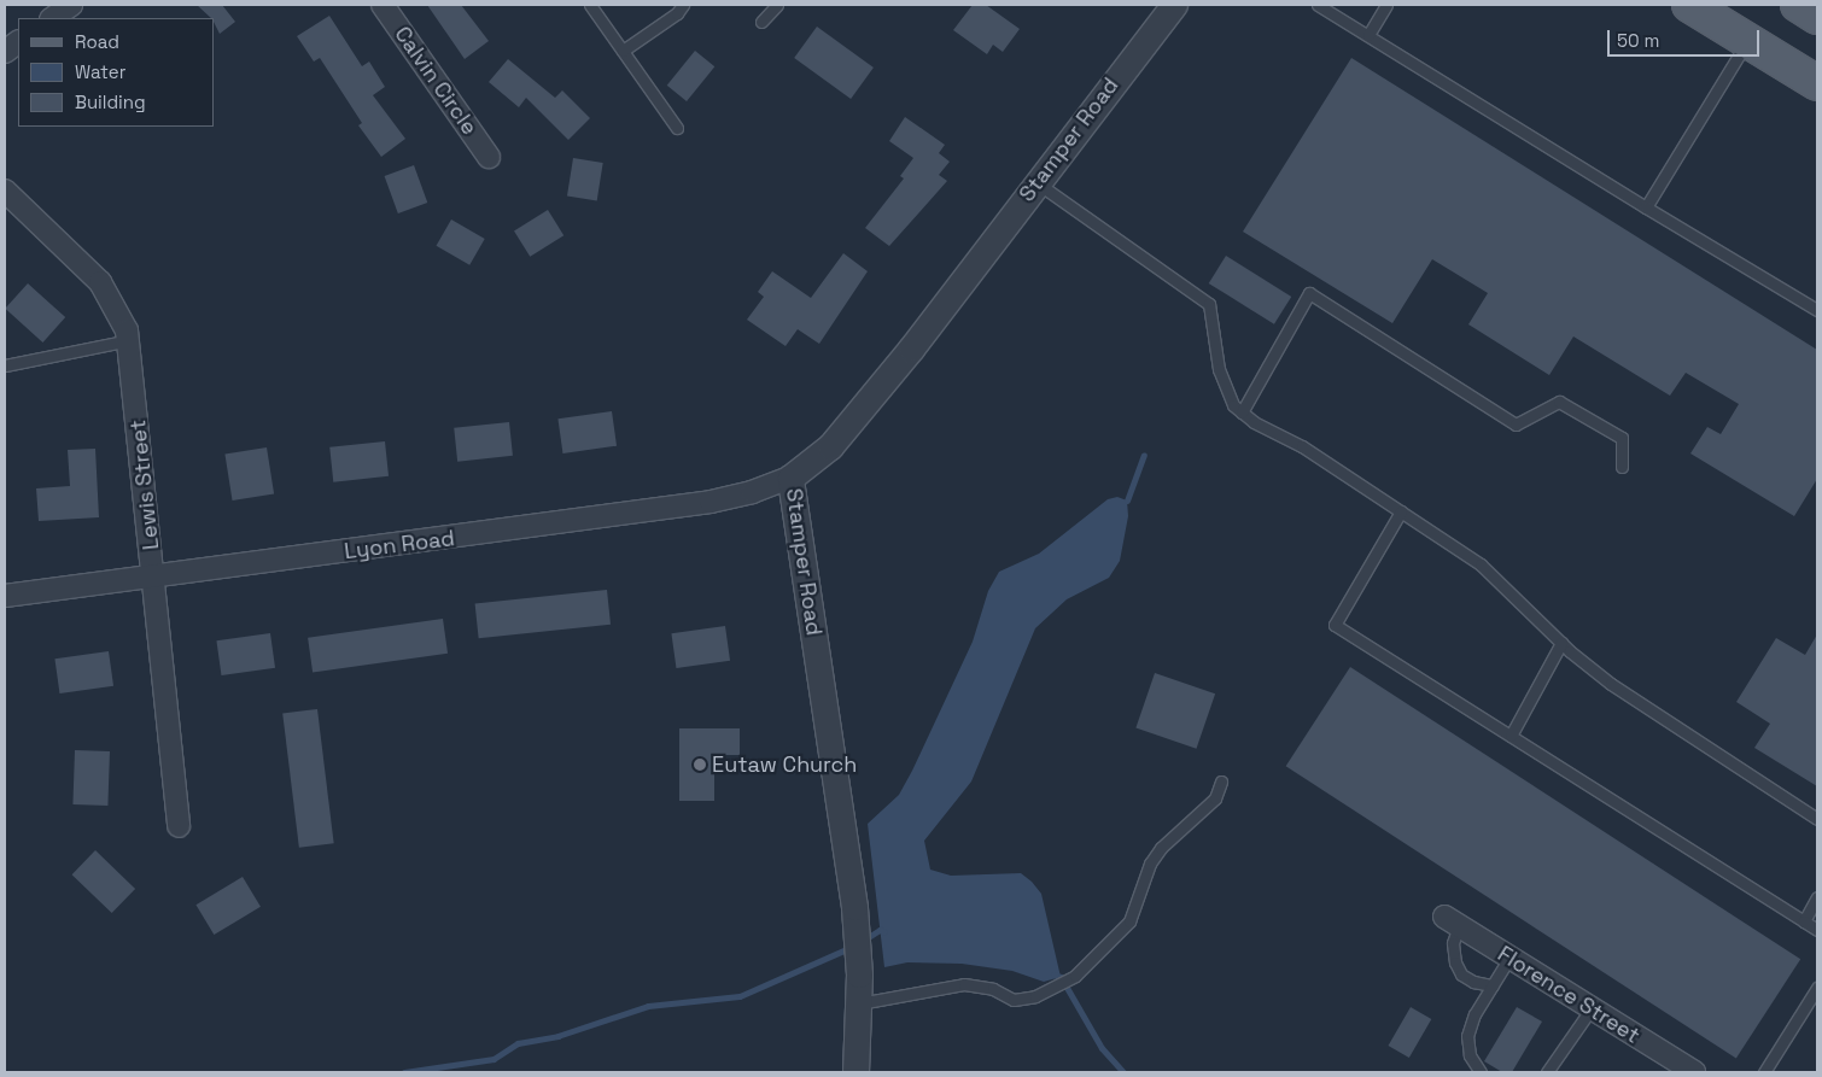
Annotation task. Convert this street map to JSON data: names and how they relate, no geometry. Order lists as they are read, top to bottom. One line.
{"streets":{"street":["Calvin Circle","Stamper Road","Lewis Street","Lyon Road","Florence Street"]},"crossings":[["Stamper Road","Lyon Road"],["Lewis Street","Lyon Road"]],"places":["Eutaw Church"],"legend":["Road","Water","Building"],"scale_bar":"50 m"}
